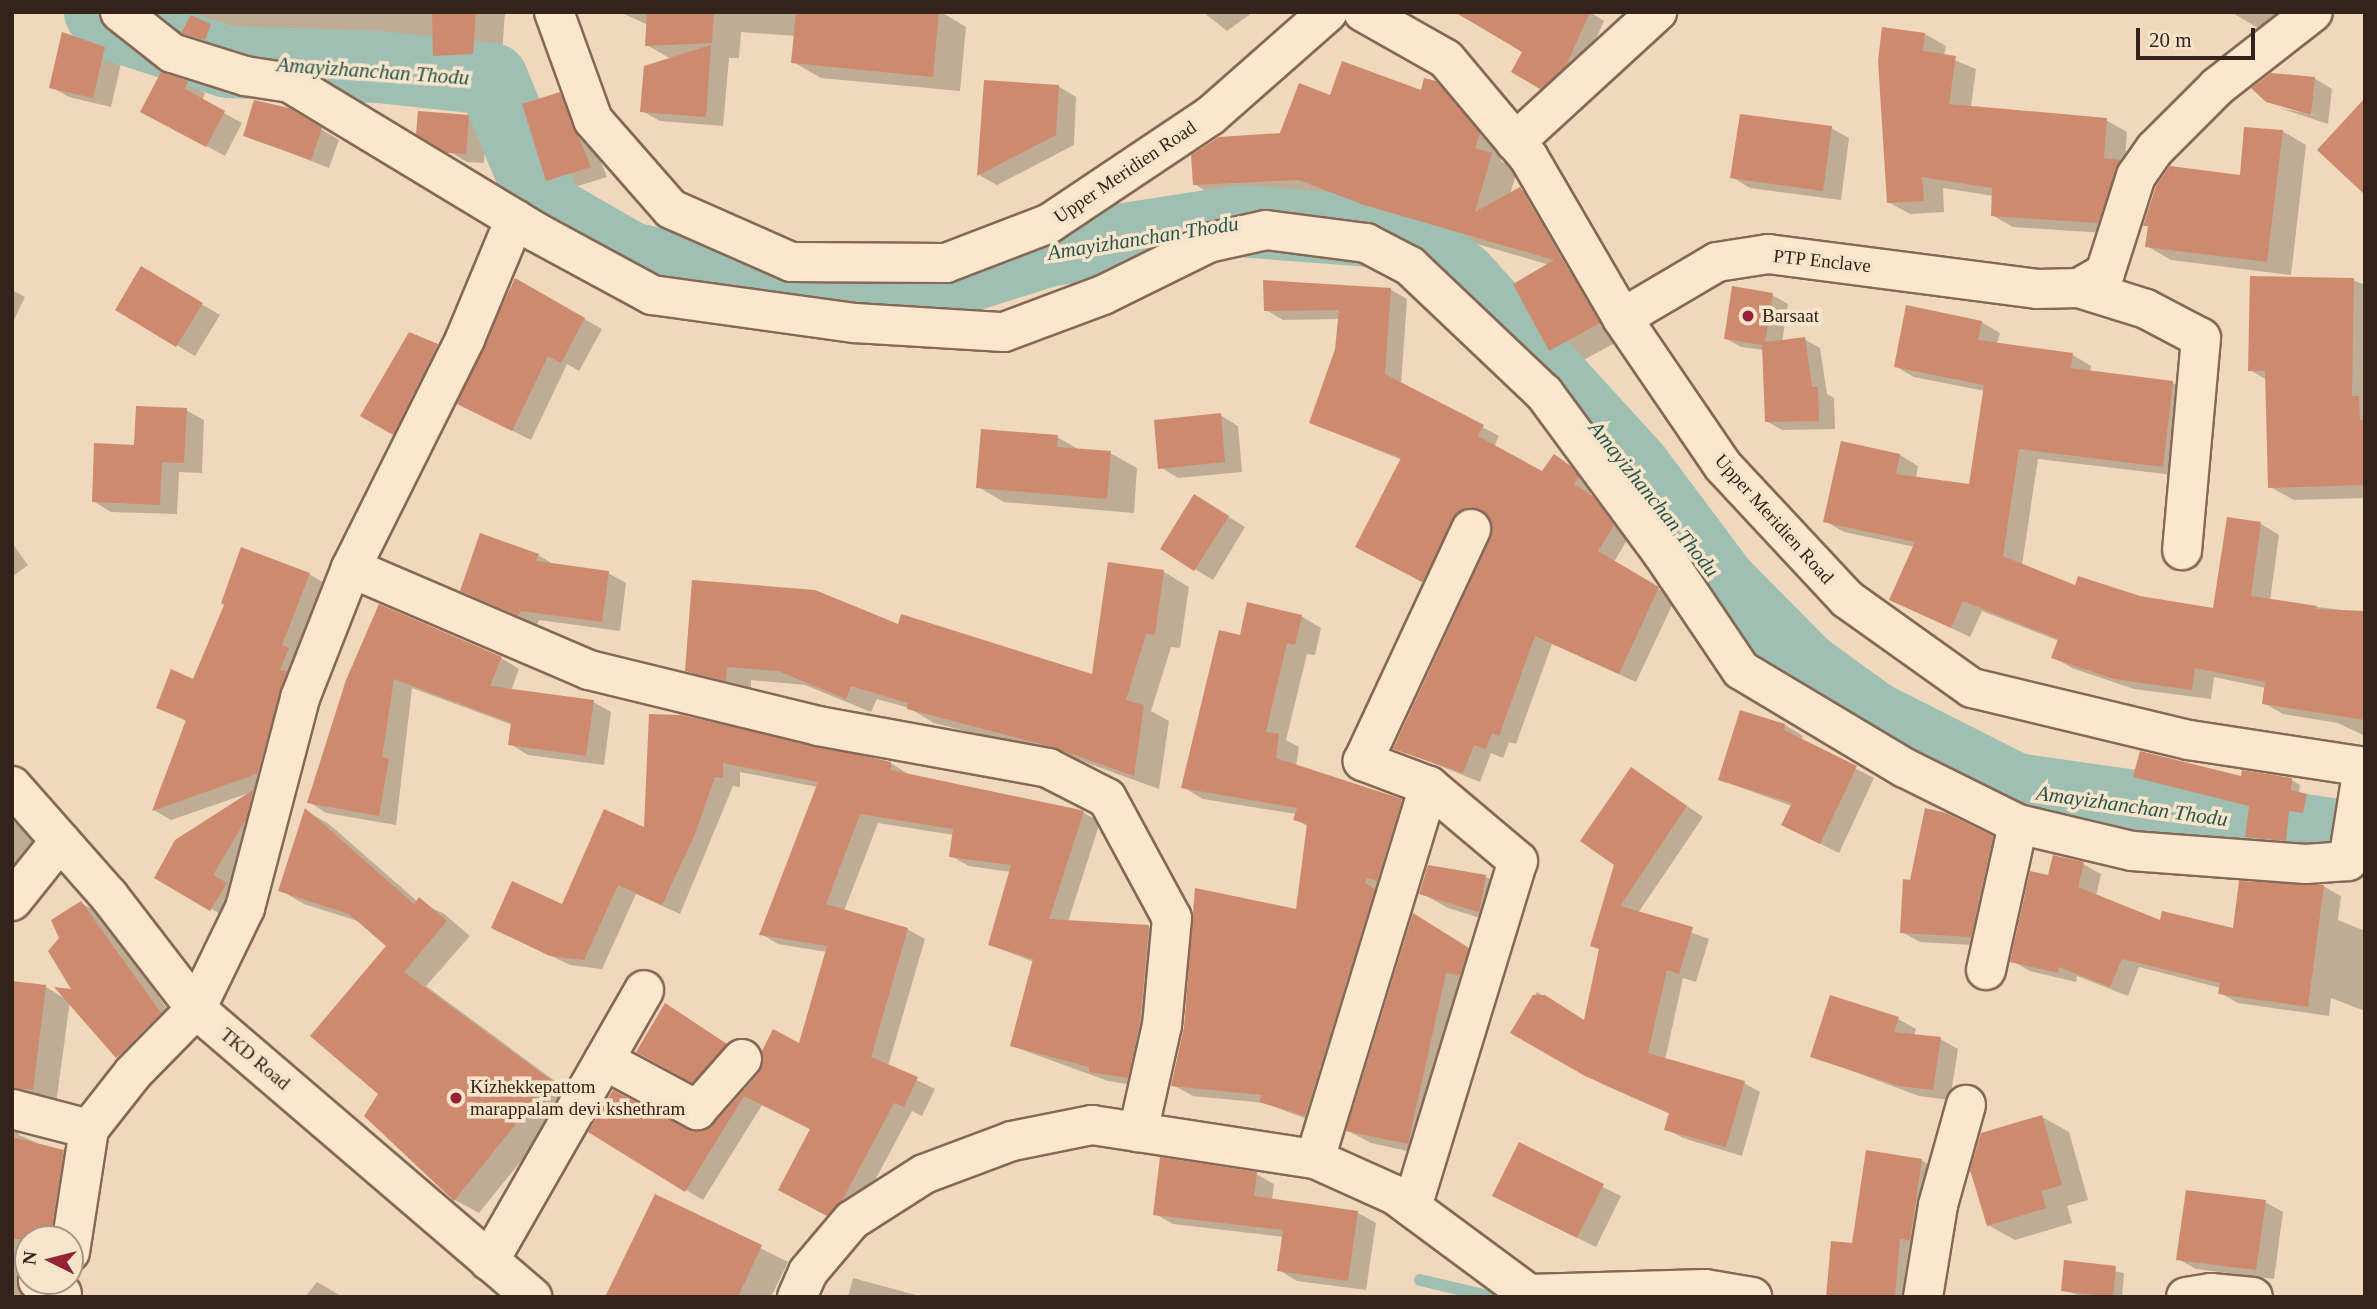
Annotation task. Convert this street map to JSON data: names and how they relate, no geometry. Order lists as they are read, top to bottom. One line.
{"streets":{"street":["Upper Meridien Road","PTP Enclave","TKD Road"]},"crossings":[["Upper Meridien Road","PTP Enclave"]],"water":["Amayizhanchan Thodu"],"places":["Barsaat","Kizhekkepattom marappalam devi kshethram"],"scale_bar":"20 m","north":"left"}
